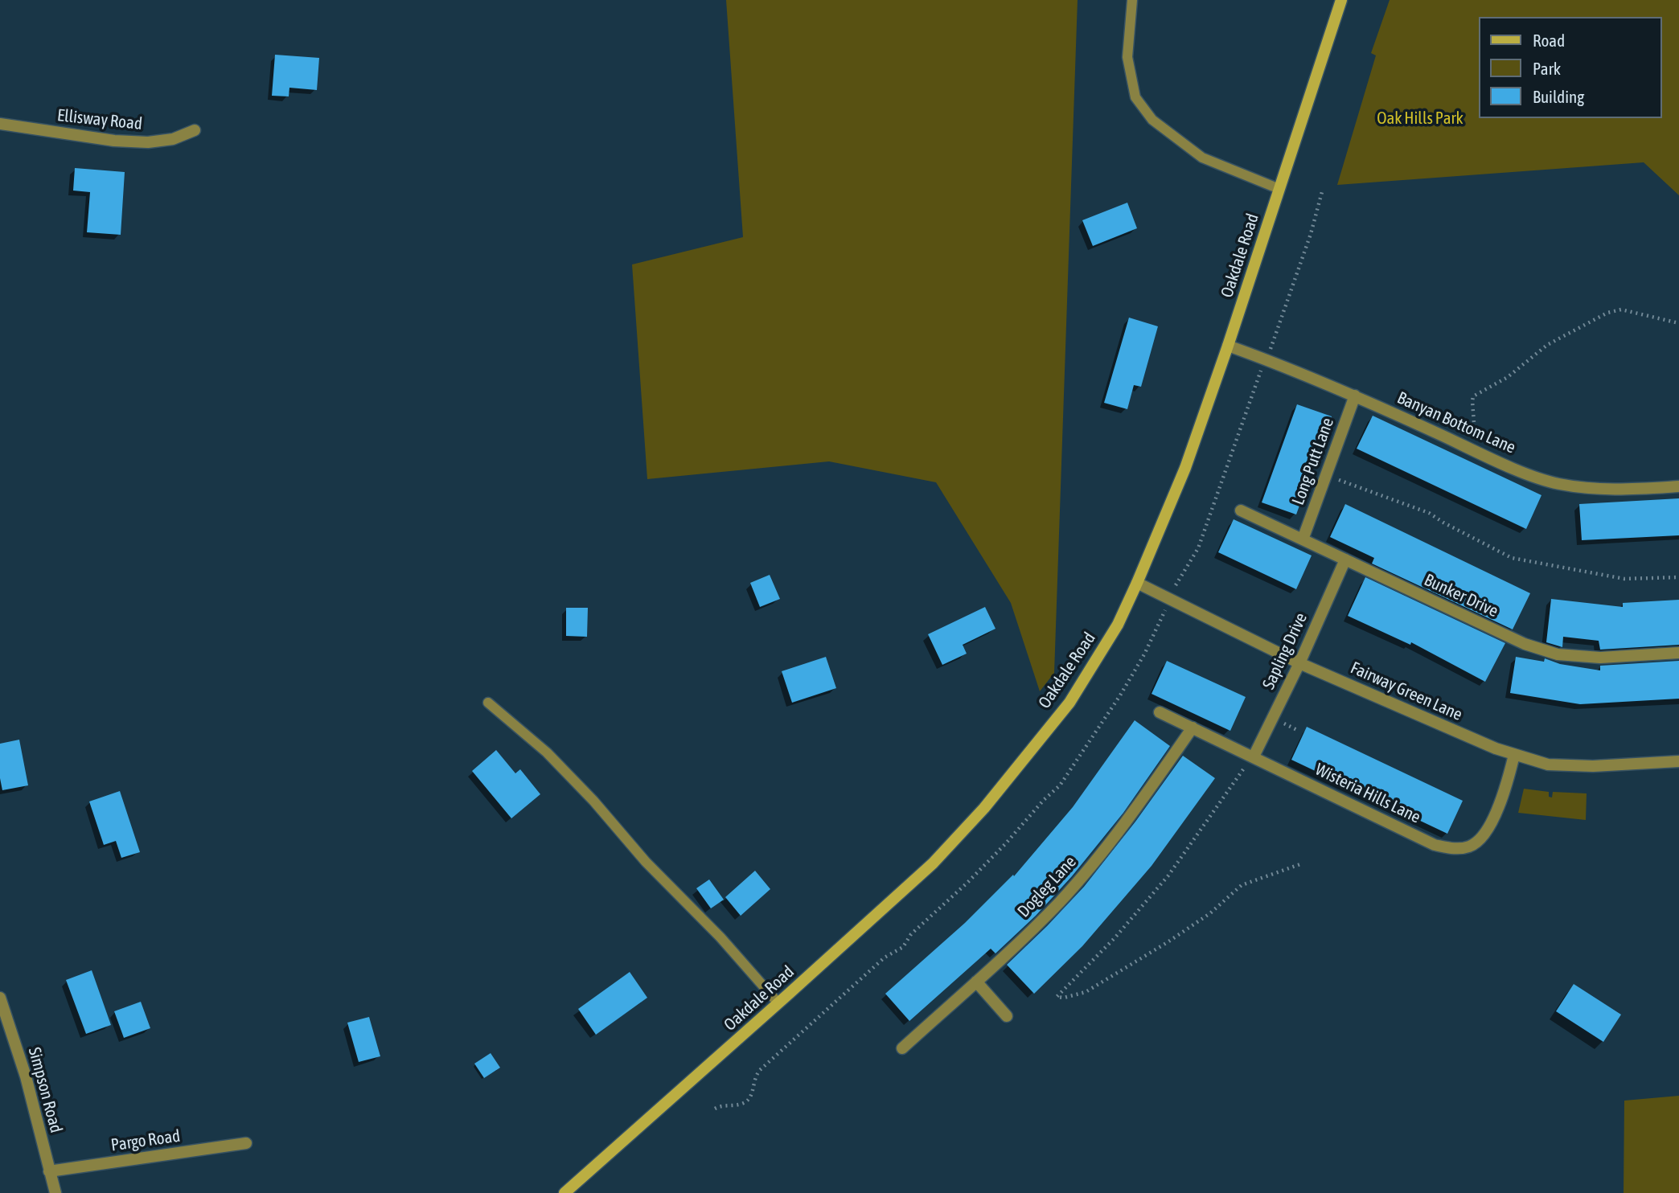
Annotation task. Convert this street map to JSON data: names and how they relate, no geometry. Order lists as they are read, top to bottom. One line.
{"streets":{"main road":["Oakdale Road"],"street":["Ellisway Road","Banyan Bottom Lane","Long Putt Lane","Bunker Drive","Sapling Drive","Fairway Green Lane","Wisteria Hills Lane","Dogleg Lane","Simpson Road","Pargo Road"]},"crossings":[["Oakdale Road","Banyan Bottom Lane"],["Oakdale Road","Fairway Green Lane"],["Banyan Bottom Lane","Long Putt Lane"],["Long Putt Lane","Bunker Drive"],["Bunker Drive","Sapling Drive"],["Sapling Drive","Fairway Green Lane"],["Sapling Drive","Wisteria Hills Lane"],["Fairway Green Lane","Wisteria Hills Lane"],["Wisteria Hills Lane","Dogleg Lane"],["Simpson Road","Pargo Road"]],"parks":["Oak Hills Park"],"legend":["Road","Park","Building"]}
